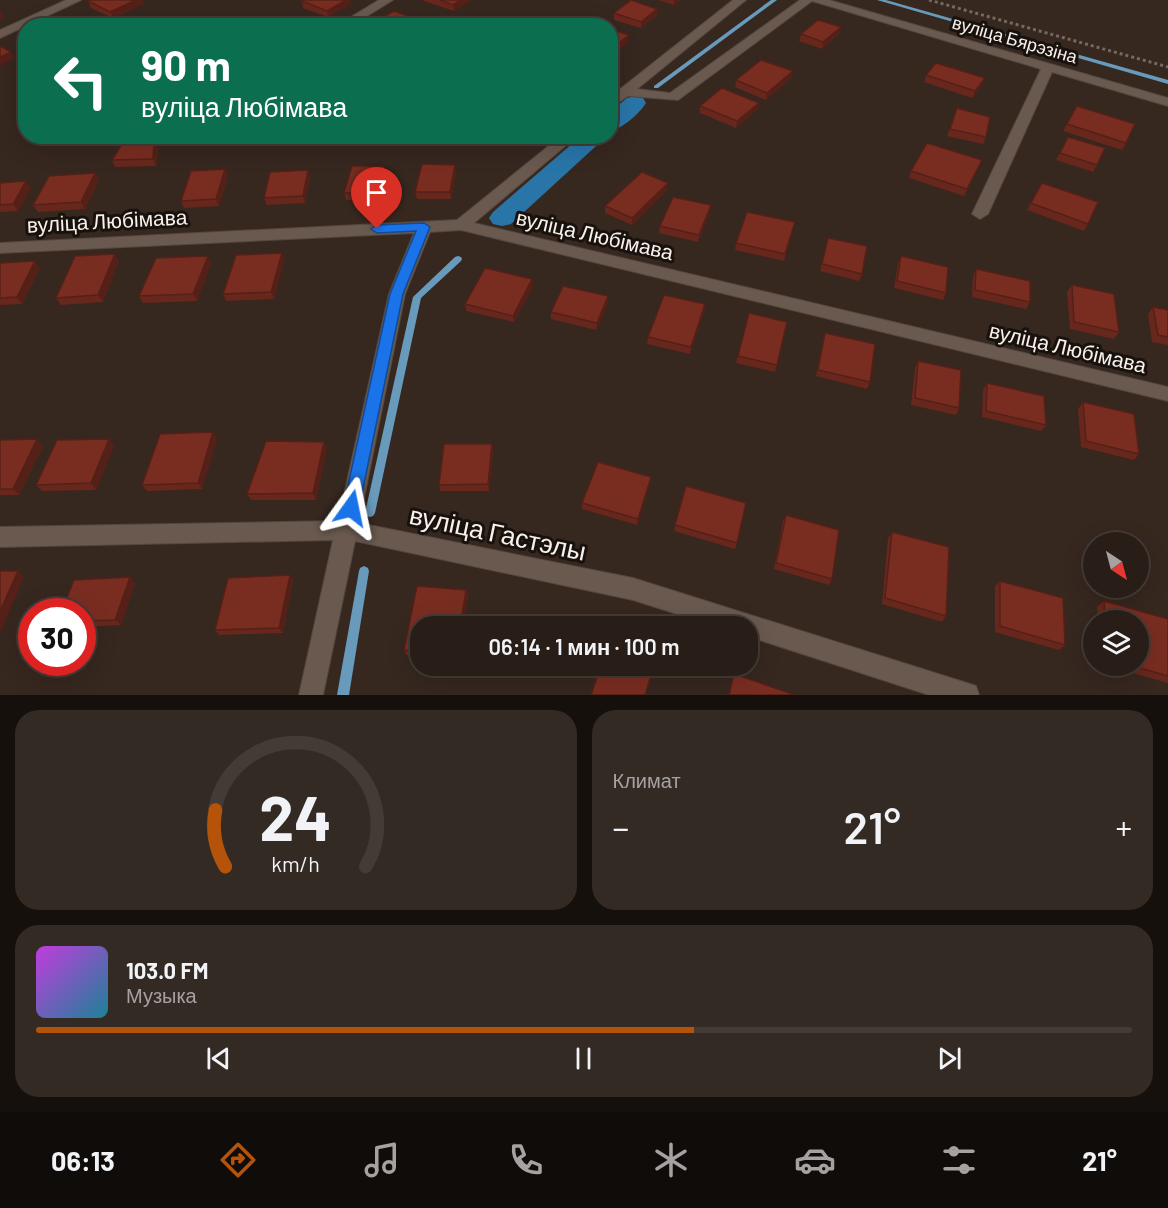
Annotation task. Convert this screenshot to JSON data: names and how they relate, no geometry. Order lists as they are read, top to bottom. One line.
{"streets":{"street":["вуліца Бярэзіна","вуліца Любімава","вуліца Гастэлы"]},"north":"bottom right","page":{"turn":["90 m","вуліца Любімава"],"limit":"30","trip":"06:14 · 1 мин · 100 m","tile":"Климат","heat":["−","21°","+"],"song":["103.0 FM","Музыка"],"tabs":["06:13","21°"],"gauge":["24","km/h"]}}
